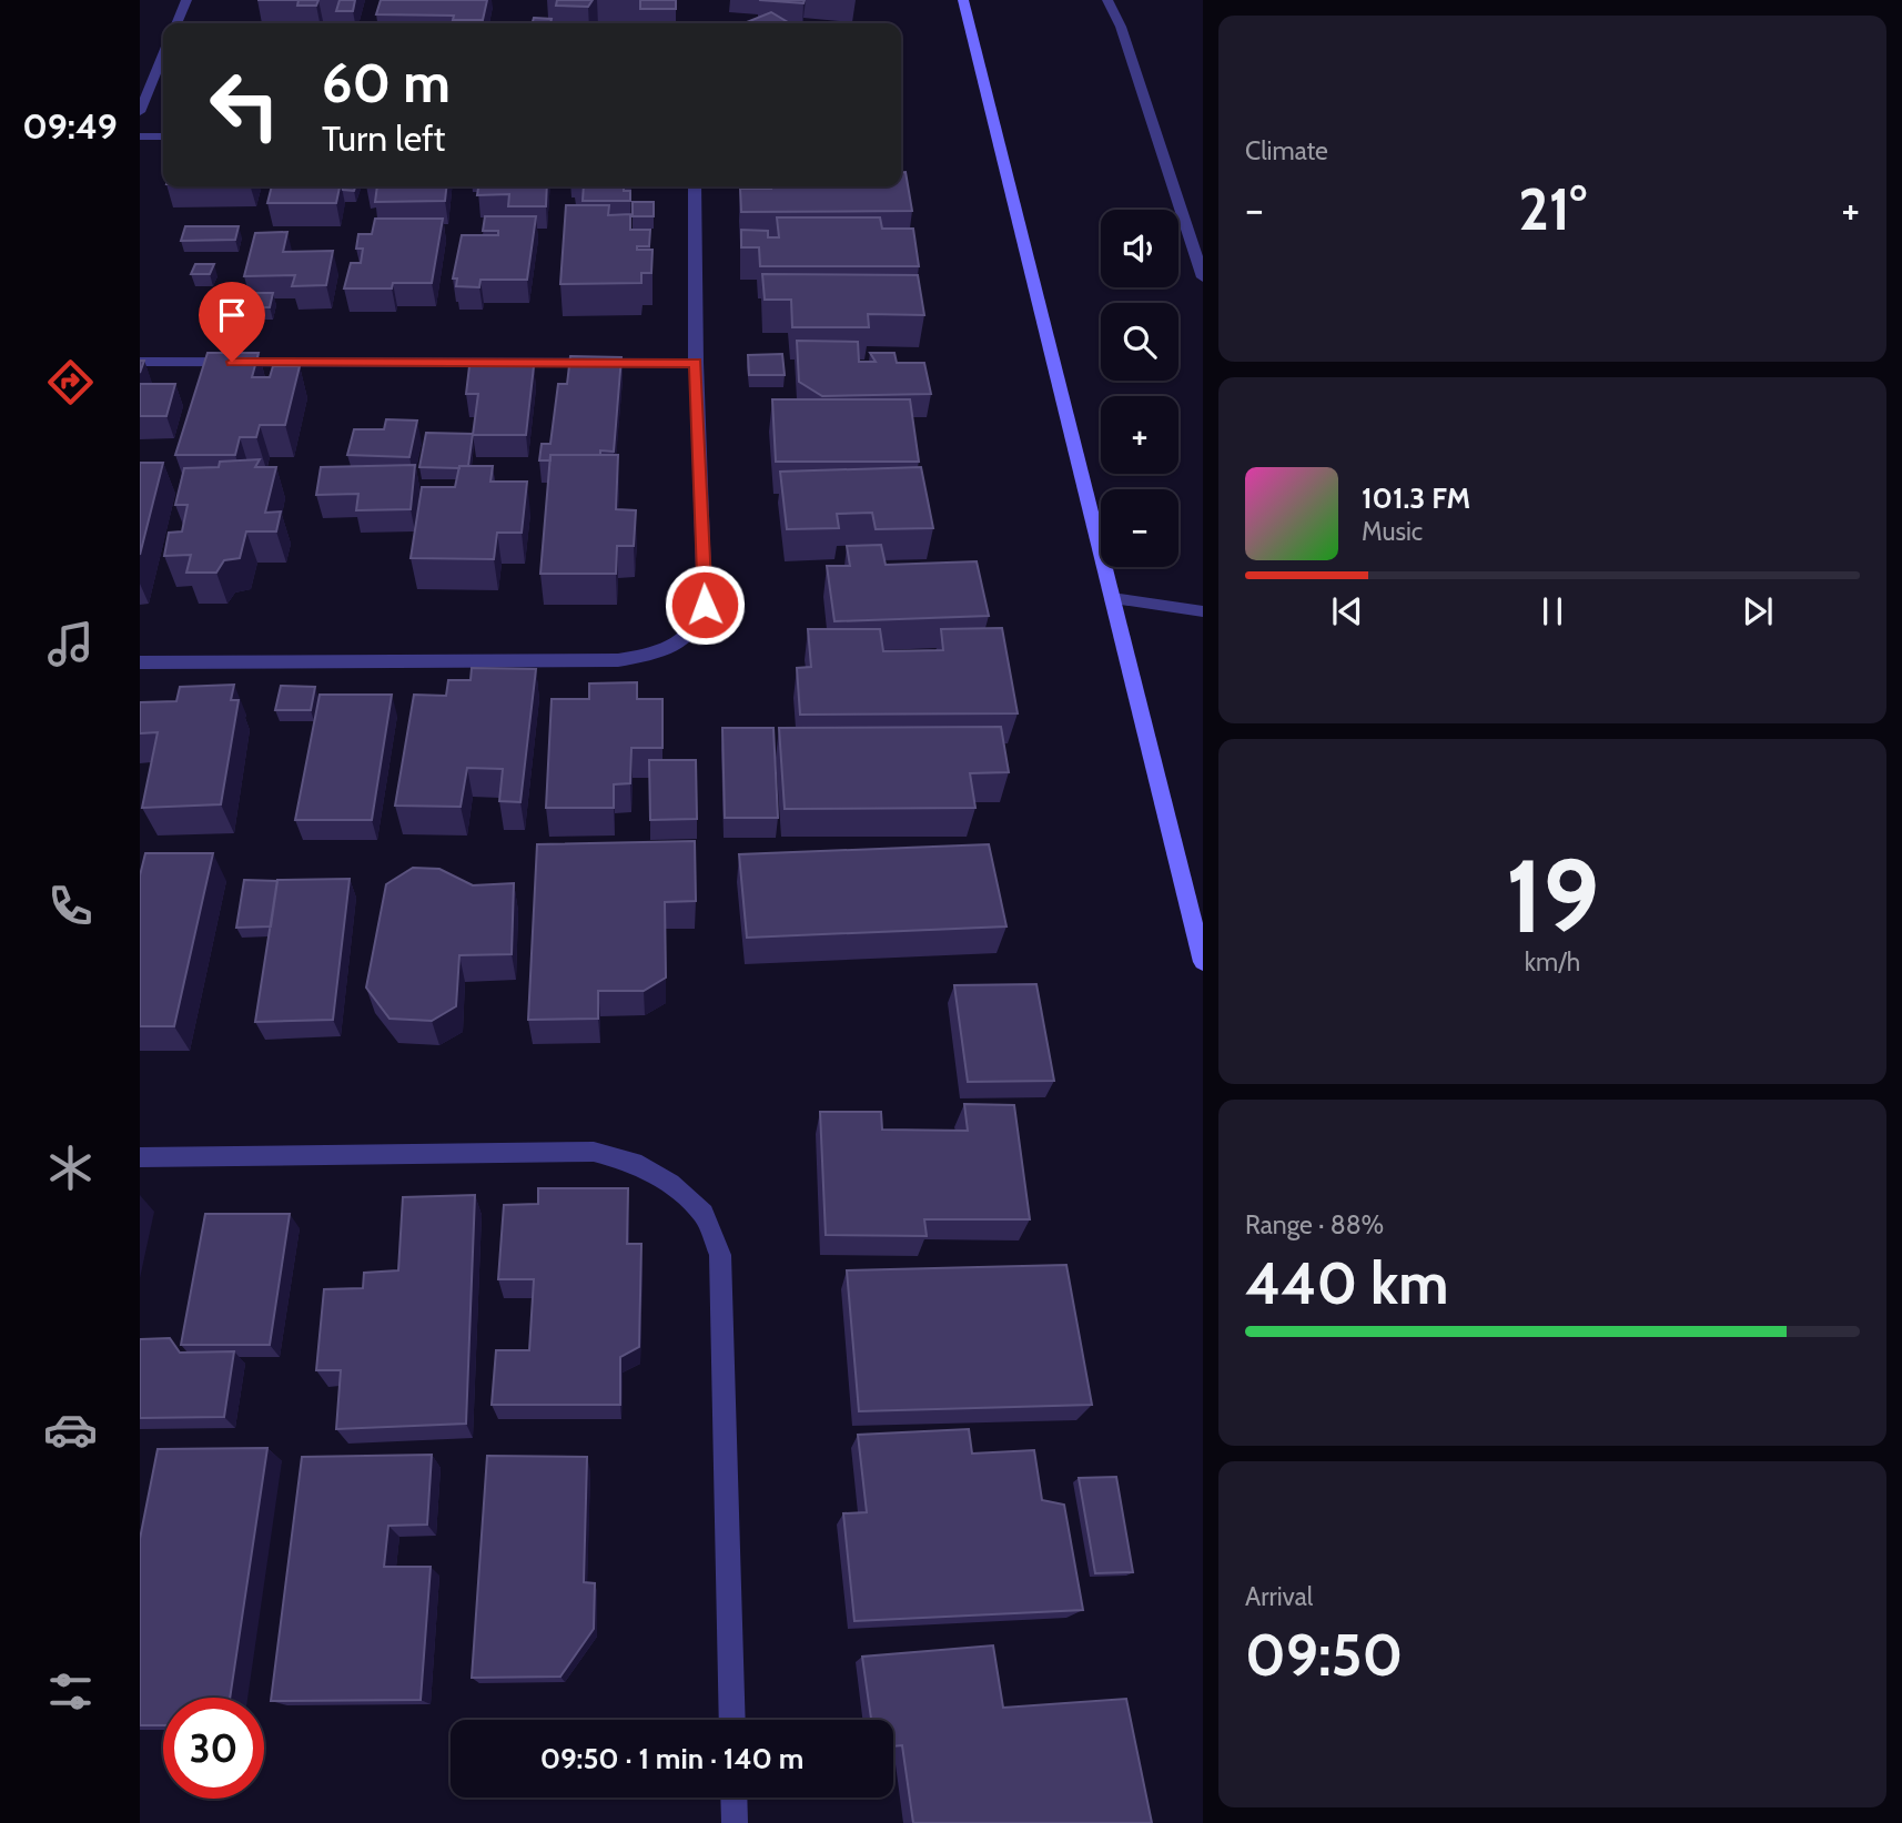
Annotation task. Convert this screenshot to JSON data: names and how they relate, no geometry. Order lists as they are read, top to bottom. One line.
{"page":{"tabs":"09:49","tile":["Climate",["19","km/h"],["Range · 88%","440 km"],["Arrival","09:50"]],"turn":["60 m","Turn left"],"heat":["−","21°","+"],"map_buttons":["+","−"],"song":["101.3 FM","Music"],"limit":"30","trip":"09:50 · 1 min · 140 m"}}
